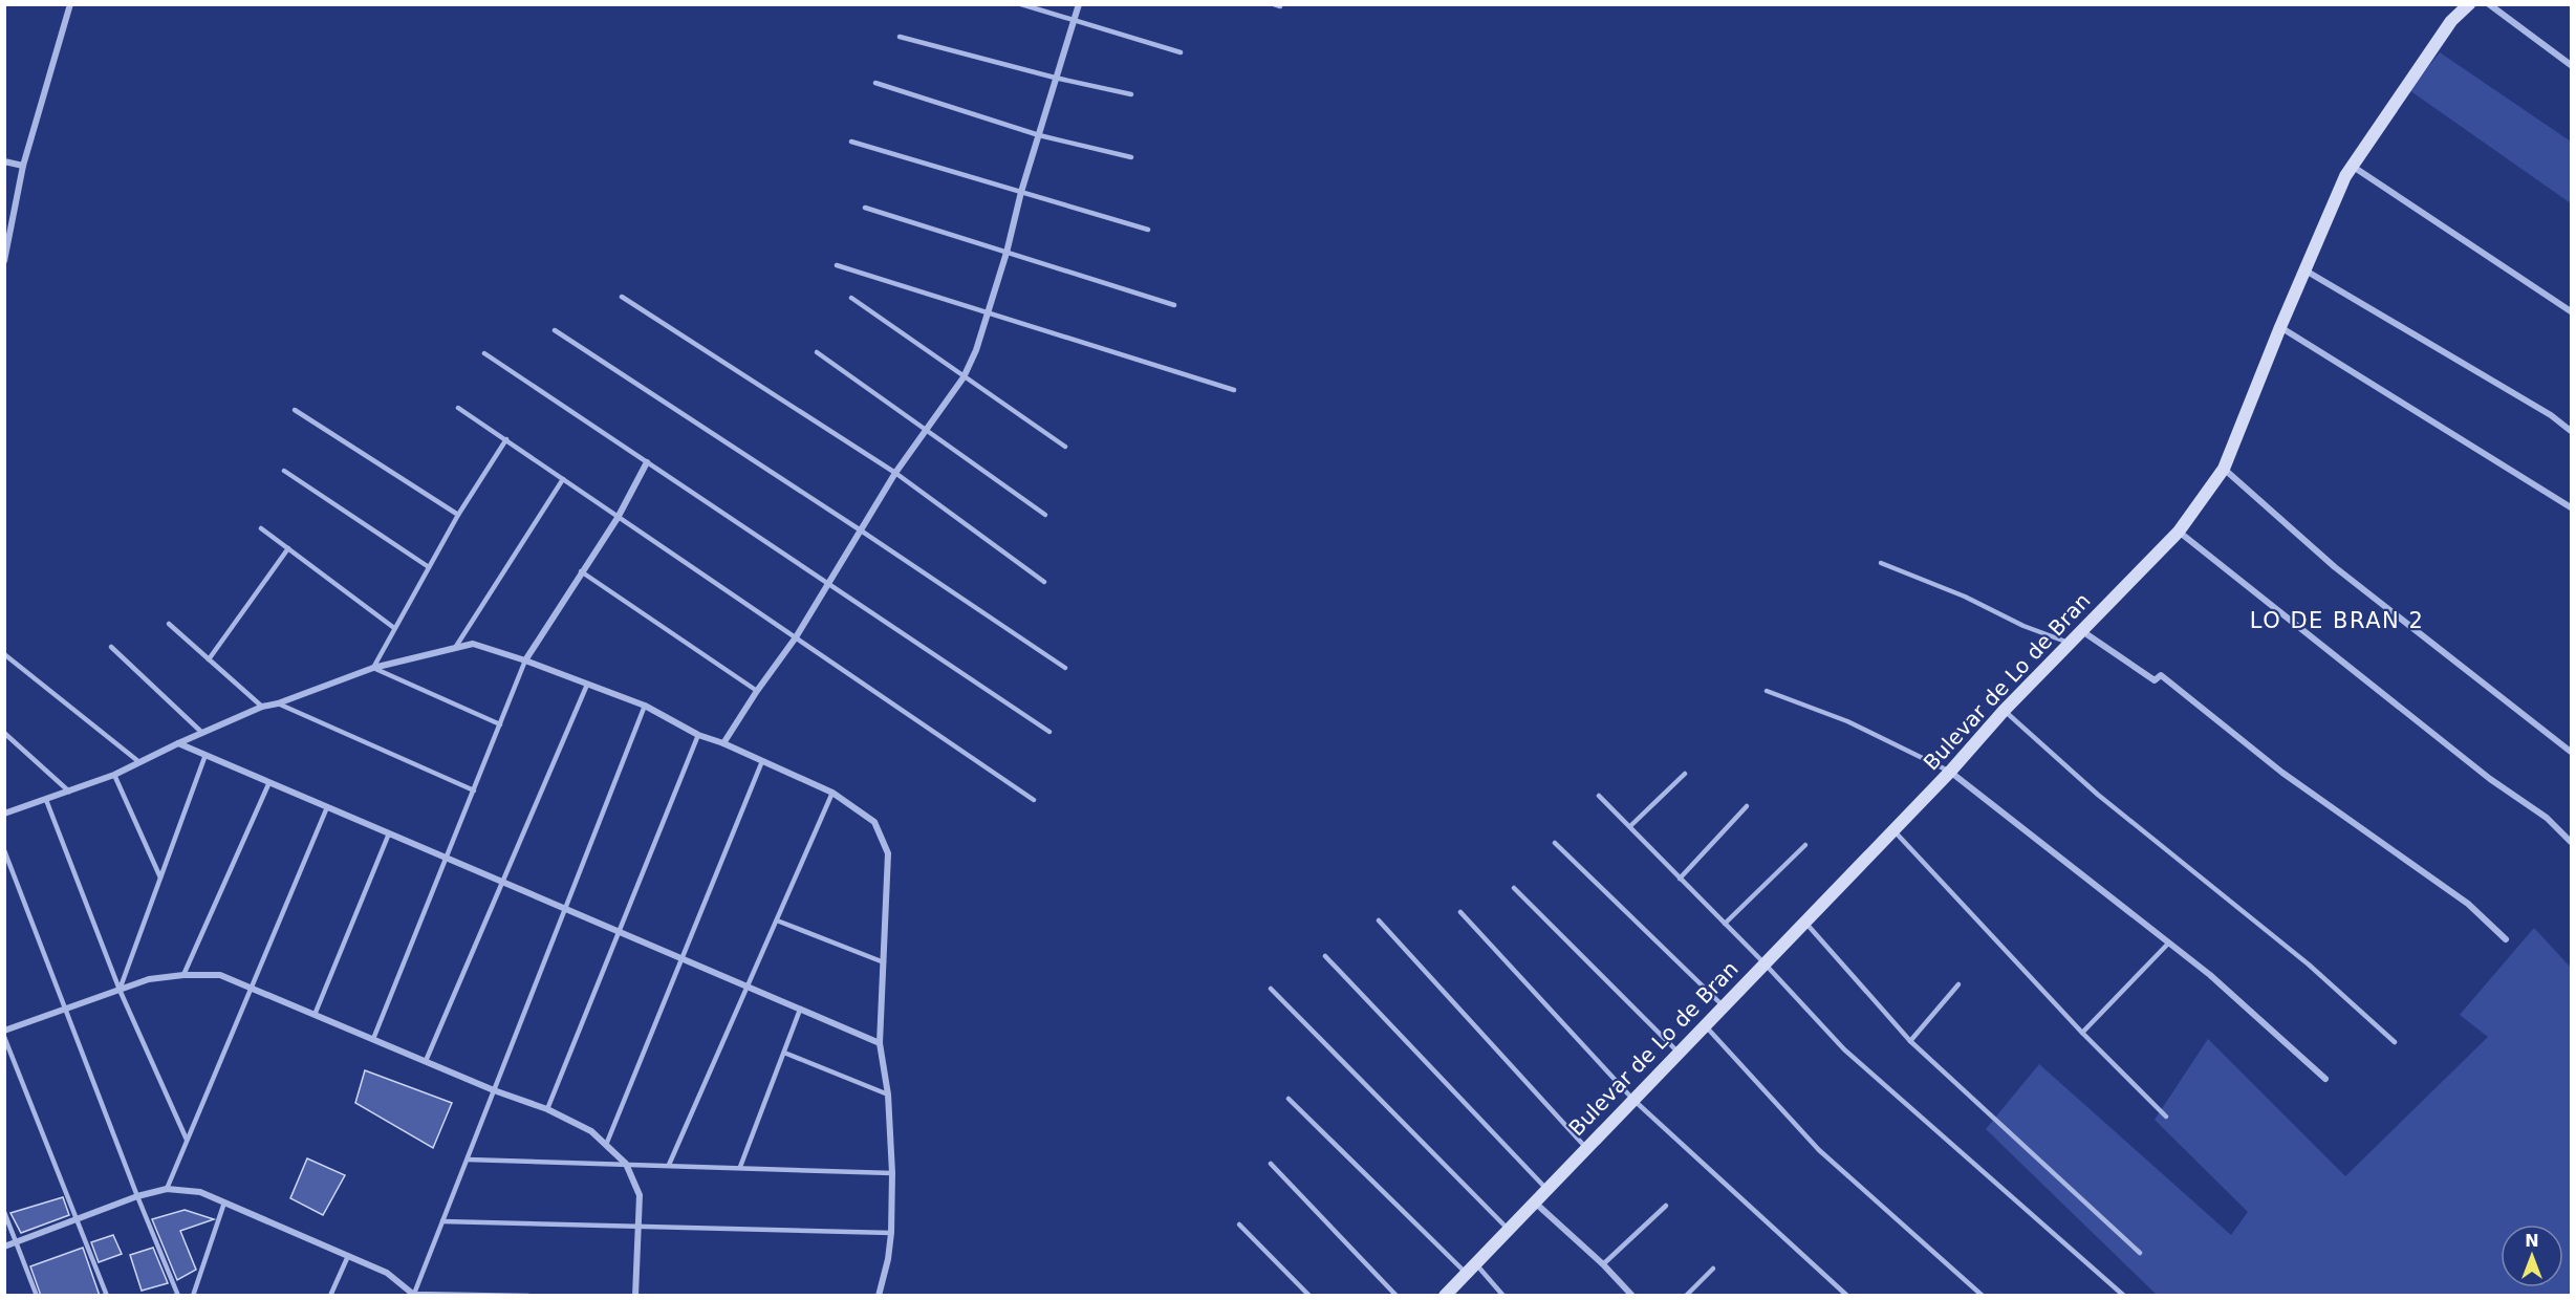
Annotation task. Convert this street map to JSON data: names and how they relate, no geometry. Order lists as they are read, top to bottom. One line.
{"streets":{"street":["Bulevar de Lo de Bran"]},"districts":["LO DE BRAN 2"],"north":"top"}
